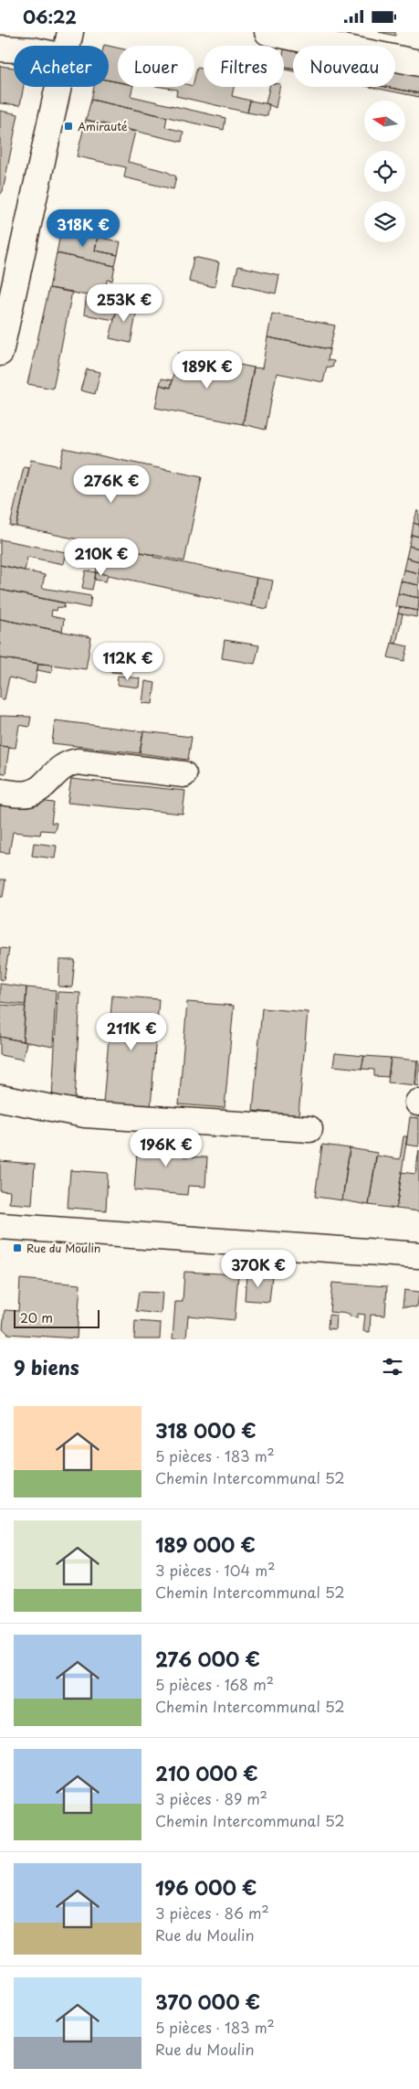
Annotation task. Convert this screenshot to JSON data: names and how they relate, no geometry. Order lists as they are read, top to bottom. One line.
{"places":{"transit":["Amirauté","Rue du Moulin"]},"scale_bar":"20 m","north":"left","page":{"status":"06:22","chip":["Acheter","Louer","Filtres","Nouveau"],"price":["318K €","253K €","189K €","276K €","210K €","112K €","211K €","196K €","370K €"],"scale":"20 m","heading":"9 biens","list":[{"name":"318 000 €","note":"5 pièces · 183 m² · Chemin Intercommunal 52"},{"name":"189 000 €","note":"3 pièces · 104 m² · Chemin Intercommunal 52"},{"name":"276 000 €","note":"5 pièces · 168 m² · Chemin Intercommunal 52"},{"name":"210 000 €","note":"3 pièces · 89 m² · Chemin Intercommunal 52"},{"name":"196 000 €","note":"3 pièces · 86 m² · Rue du Moulin"},{"name":"370 000 €","note":"5 pièces · 183 m² · Rue du Moulin"}]}}
